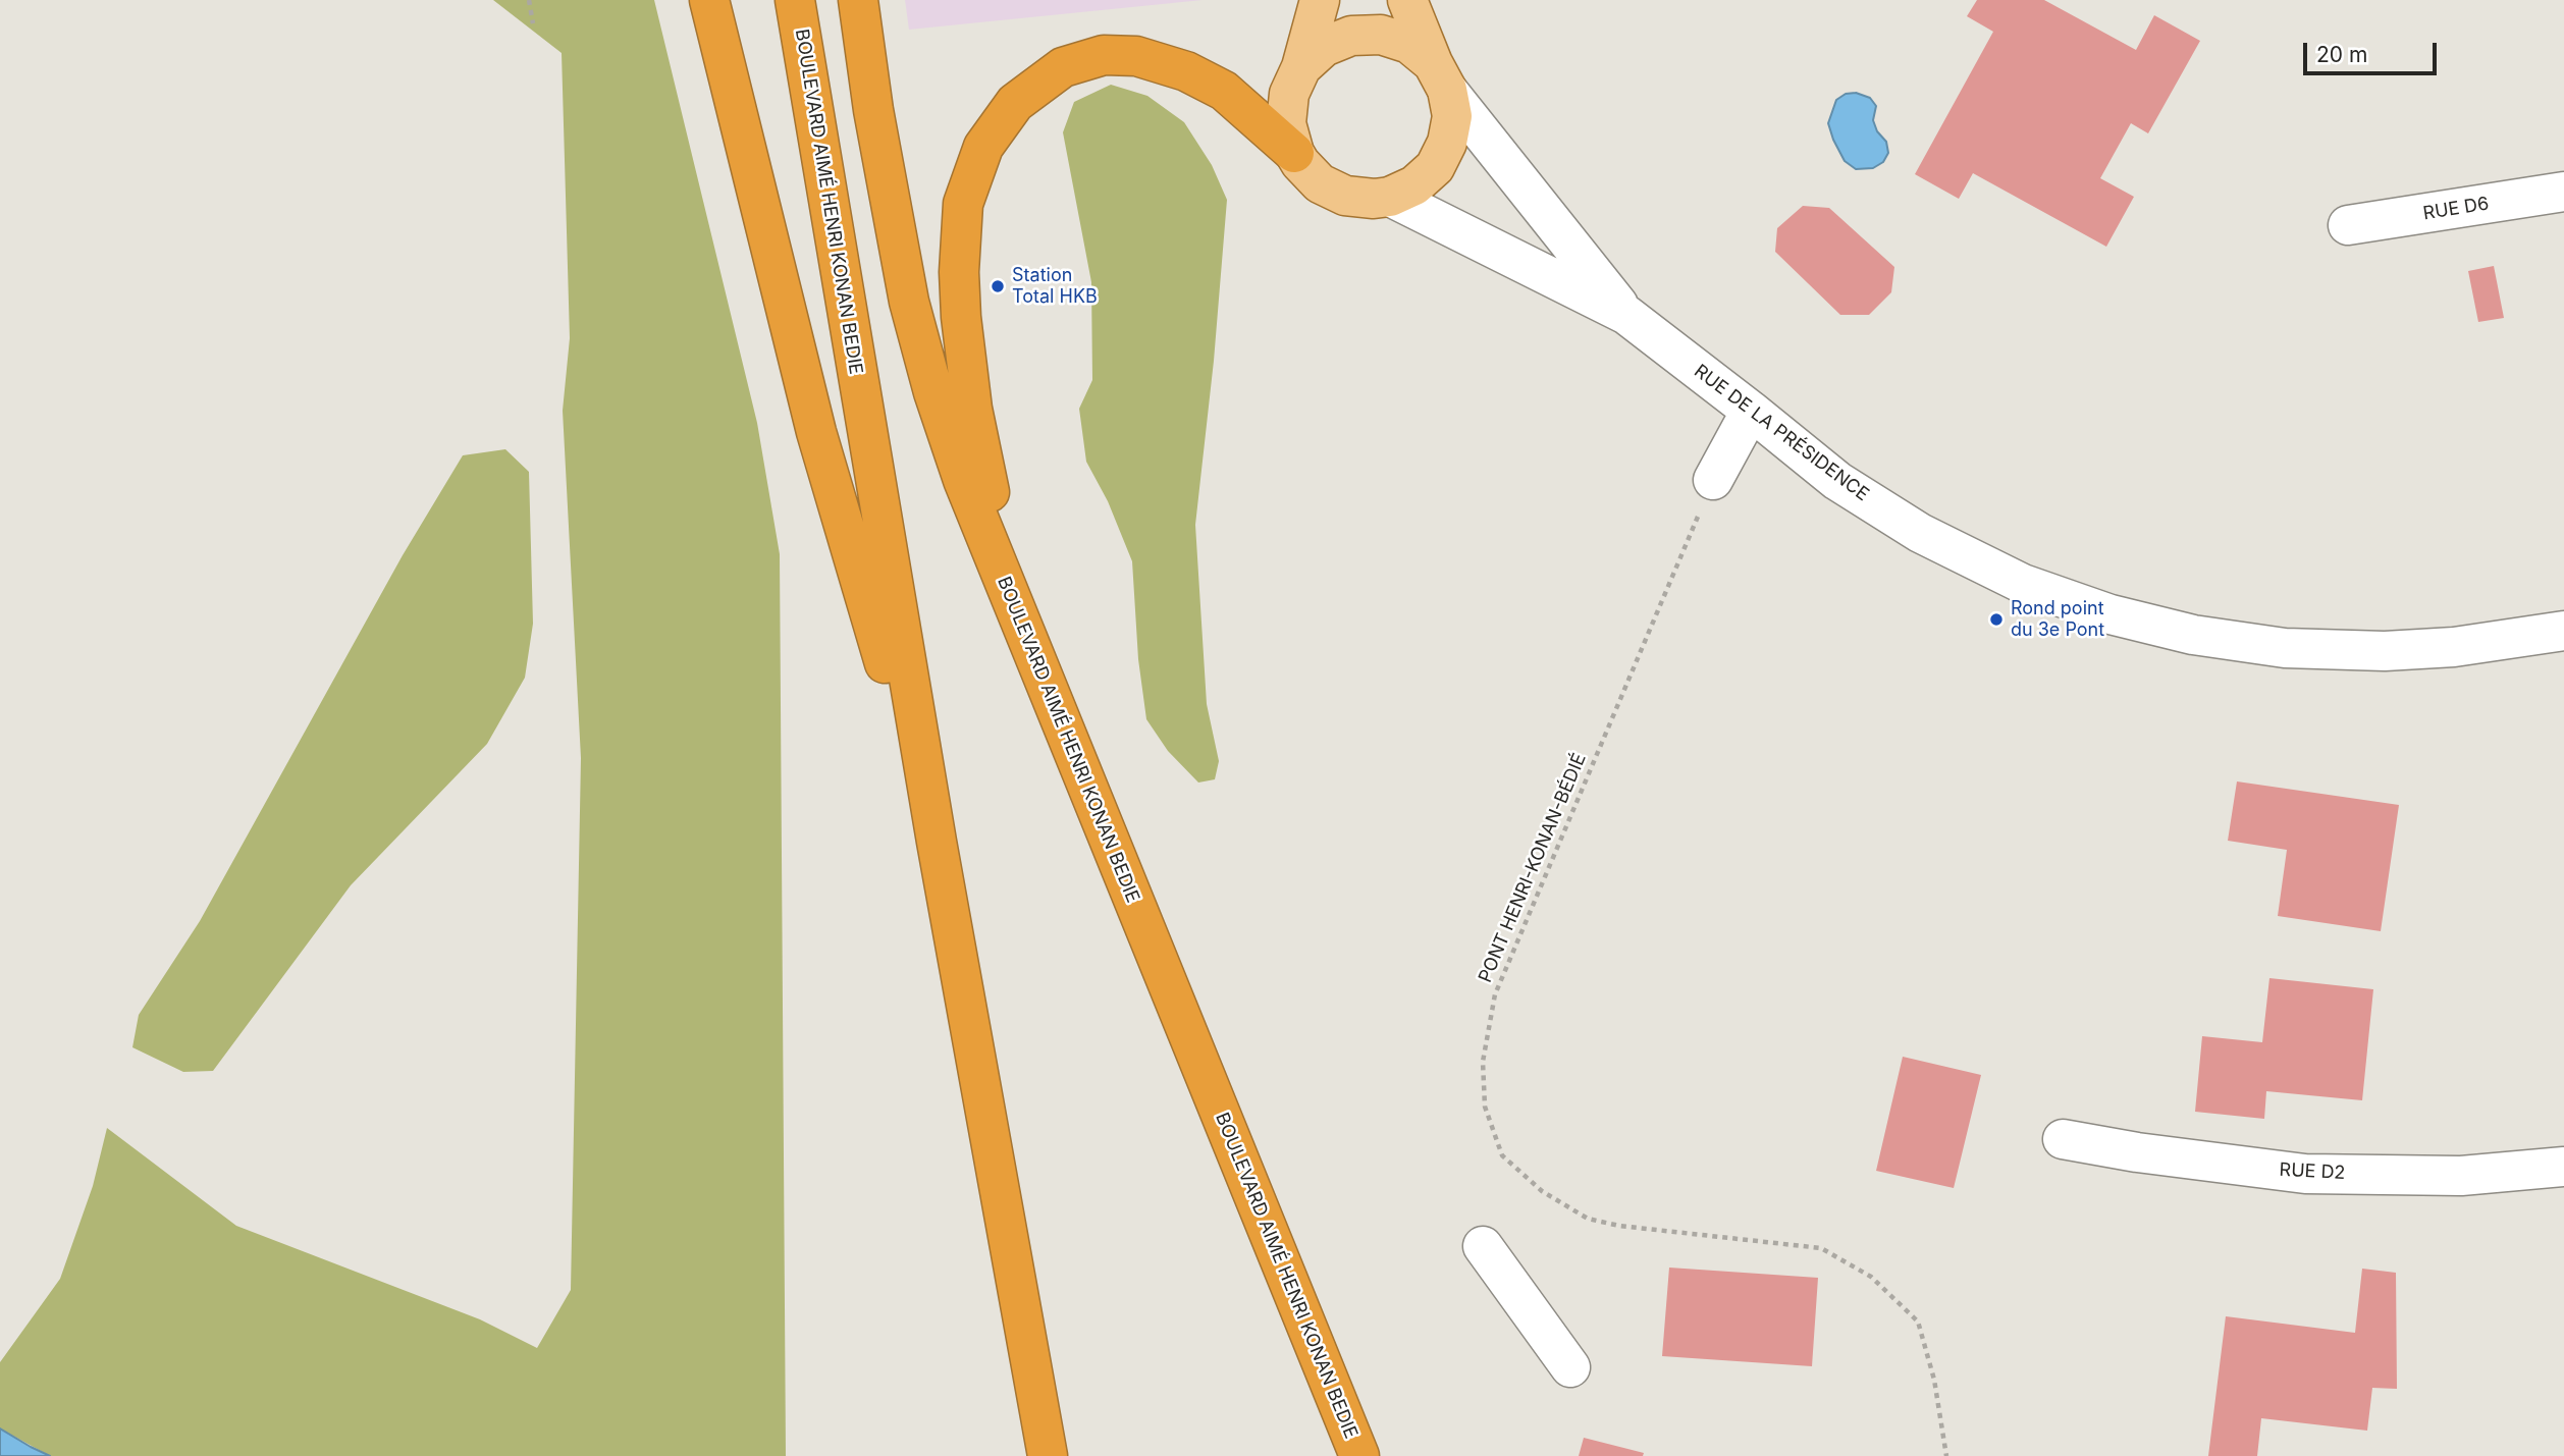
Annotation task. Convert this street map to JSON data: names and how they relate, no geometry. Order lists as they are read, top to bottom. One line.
{"streets":{"highway":["BOULEVARD AIMÉ HENRI KONAN BEDIE"],"street":["RUE D6","RUE DE LA PRÉSIDENCE","RUE D2"],"path":["PONT HENRI-KONAN-BÉDIÉ"]},"places":["Station Total HKB","Rond point du 3e Pont"],"scale_bar":"20 m"}
